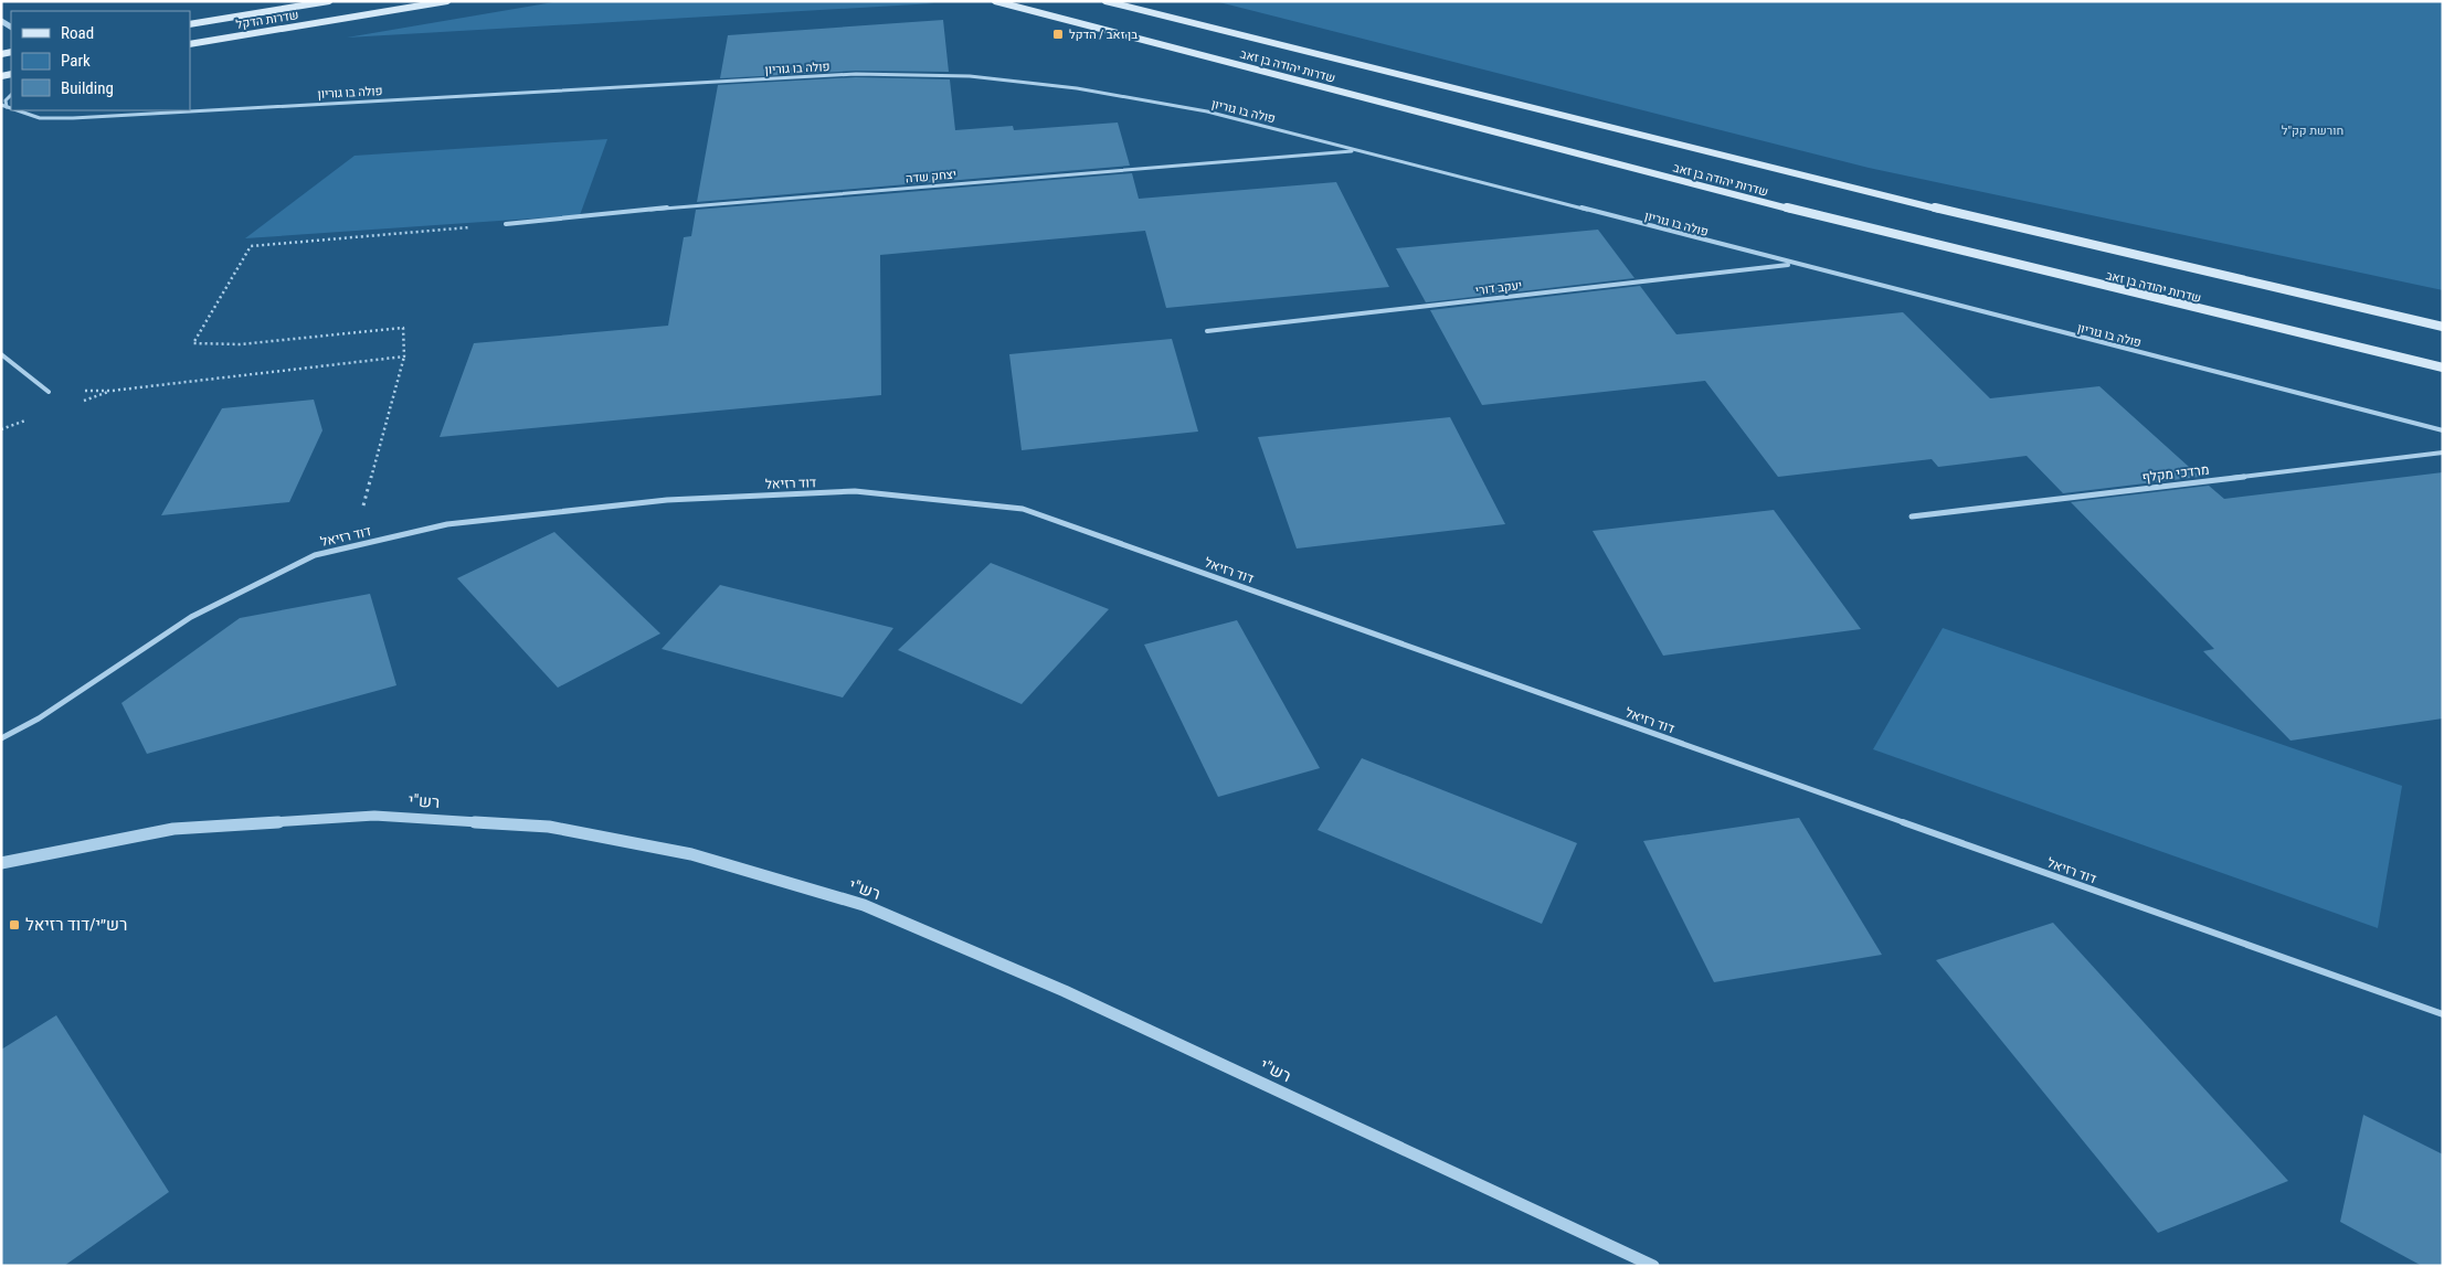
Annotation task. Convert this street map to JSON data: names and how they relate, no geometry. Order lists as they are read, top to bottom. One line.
{"streets":{"main road":["שדרות הדקל","שדרות יהודה בן זאב"],"street":["פולה בו גוריון","יצחק שדה","יעקב דורי","מרדכי מקלף","דוד רזיאל","רש\"י"]},"crossings":[["פולה בו גוריון","יצחק שדה"],["פולה בו גוריון","יעקב דורי"]],"parks":["חורשת קק\"ל"],"places":{"transit":["בן זאב / הדקל","רש״י/דוד רזיאל"]},"legend":["Road","Park","Building"]}
